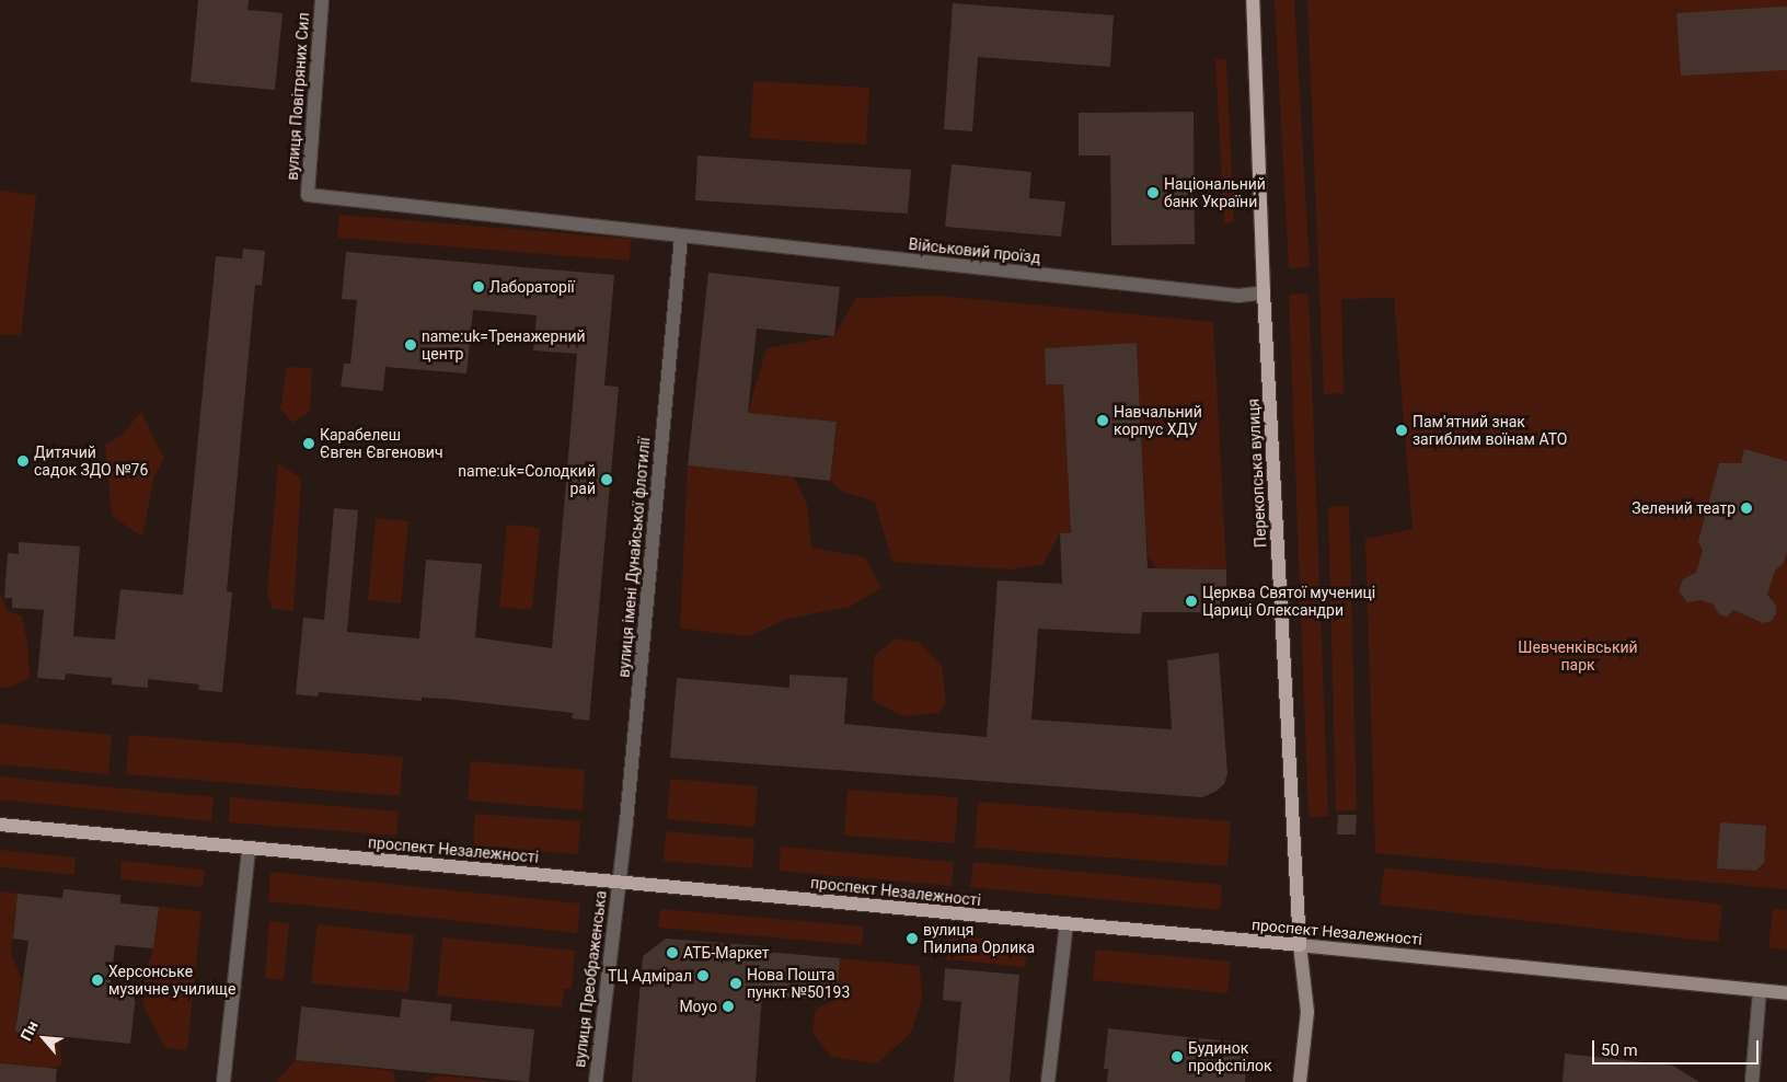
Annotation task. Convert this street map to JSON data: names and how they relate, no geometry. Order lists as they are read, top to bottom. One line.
{"streets":{"main road":["Перекопська вулиця","проспект Незалежності"],"street":["вулиця Повітряних Сил","Військовий проїзд","вулиця імені Дунайської флотилії","вулиця Преображенська"]},"crossings":[["вулиця Повітряних Сил","Військовий проїзд"],["Військовий проїзд","Перекопська вулиця"],["Військовий проїзд","вулиця імені Дунайської флотилії"],["Перекопська вулиця","проспект Незалежності"],["вулиця імені Дунайської флотилії","проспект Незалежності"],["вулиця імені Дунайської флотилії","вулиця Преображенська"],["проспект Незалежності","вулиця Преображенська"]],"parks":["Шевченківський парк"],"places":["Національний банк України","Лабораторії","name:uk=Тренажерний центр","Навчальний корпус ХДУ","Пам'ятний знак загиблим воїнам АТО","Карабелеш Євген Євгенович","Дитячий садок ЗДО №76","name:uk=Солодкий рай","Зелений театр","Церква Святої мучениці Цариці Олександри","вулиця Пилипа Орлика","АТБ-Маркет","ТЦ Адмірал","Херсонське музичне училище","Нова Пошта пункт №50193","Moyo","Будинок профспілок"],"scale_bar":"50 m","north":"top left"}
